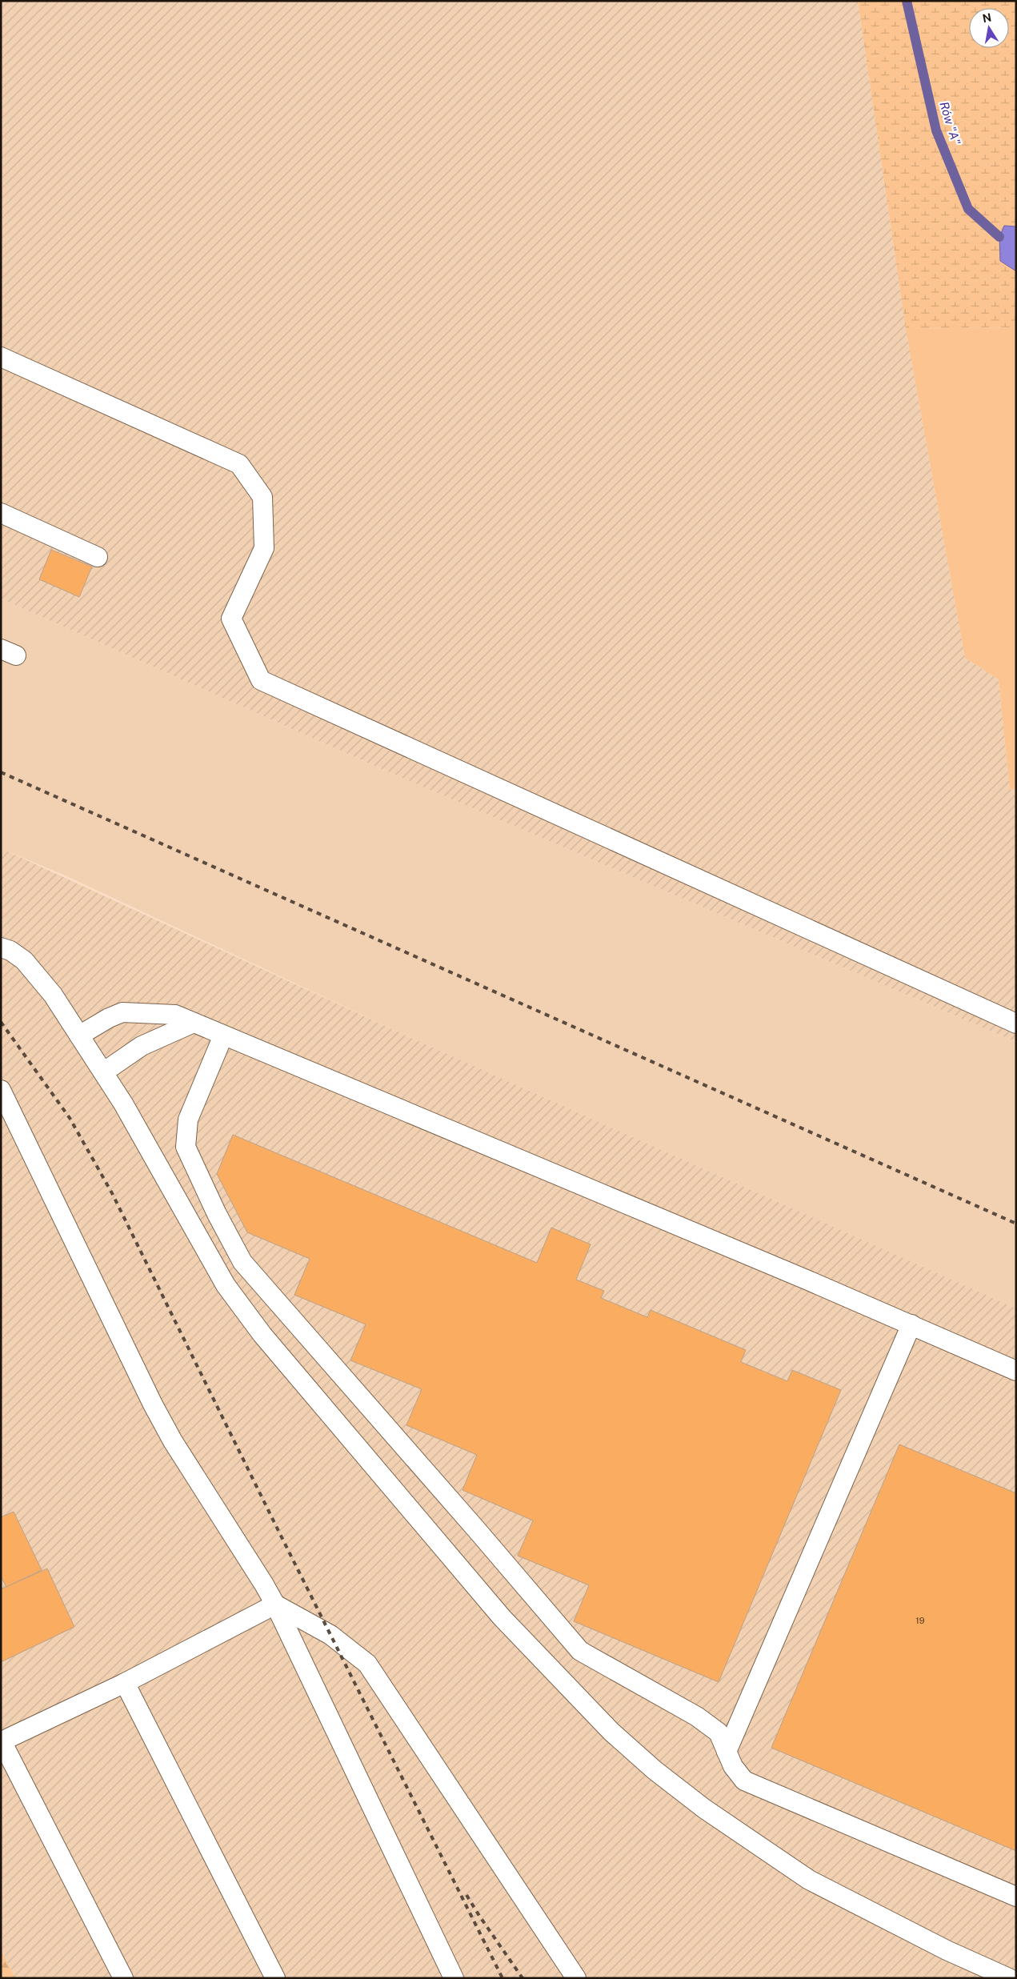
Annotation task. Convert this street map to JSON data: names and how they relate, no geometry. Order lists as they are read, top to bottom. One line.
{"water":["Rów \"A\""],"house_numbers":["19"],"north":"top"}
